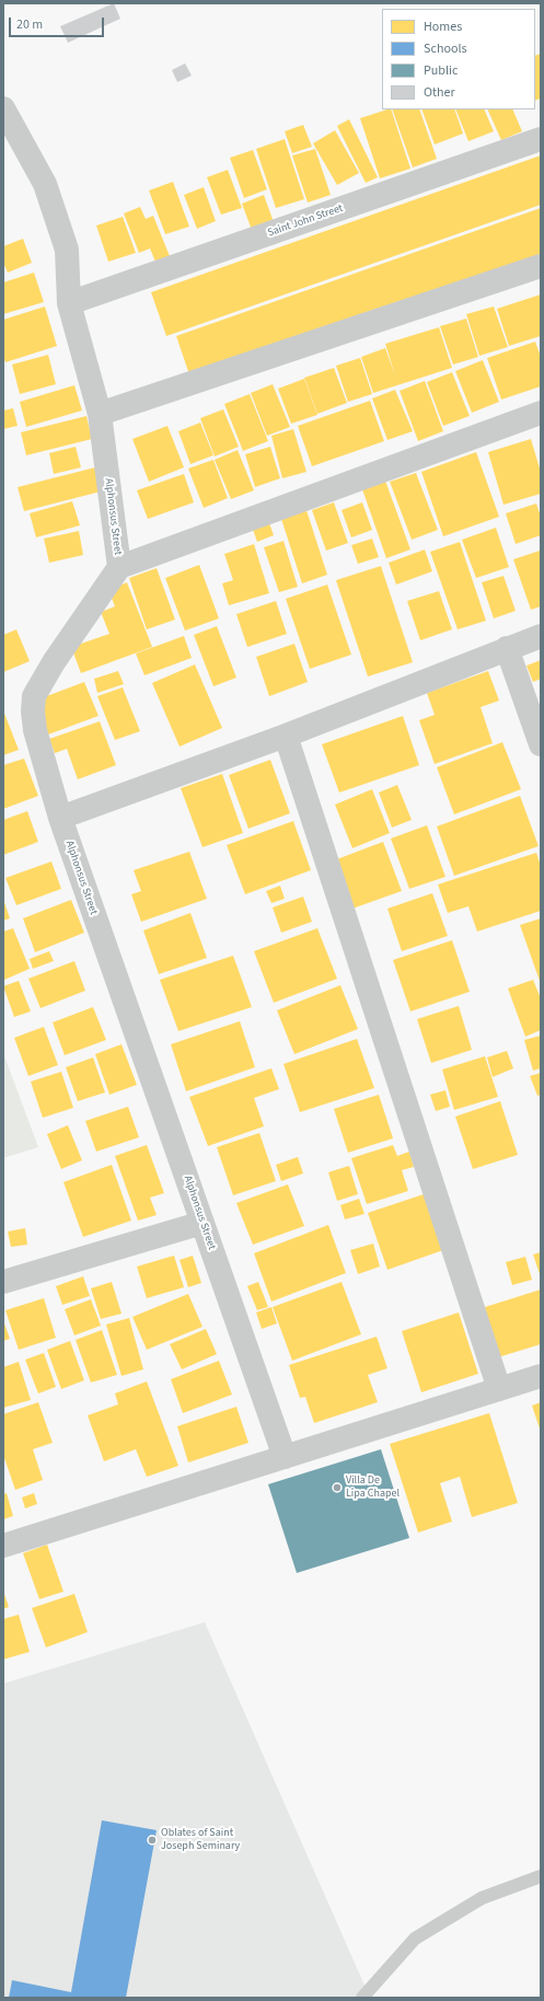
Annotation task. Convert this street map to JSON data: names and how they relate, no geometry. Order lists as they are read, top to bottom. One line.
{"streets":{"street":["Saint John Street","Alphonsus Street"]},"crossings":[["Saint John Street","Alphonsus Street"]],"places":["Villa De Lipa Chapel","Oblates of Saint Joseph Seminary"],"legend":["Homes","Schools","Public","Other"],"scale_bar":"20 m"}
